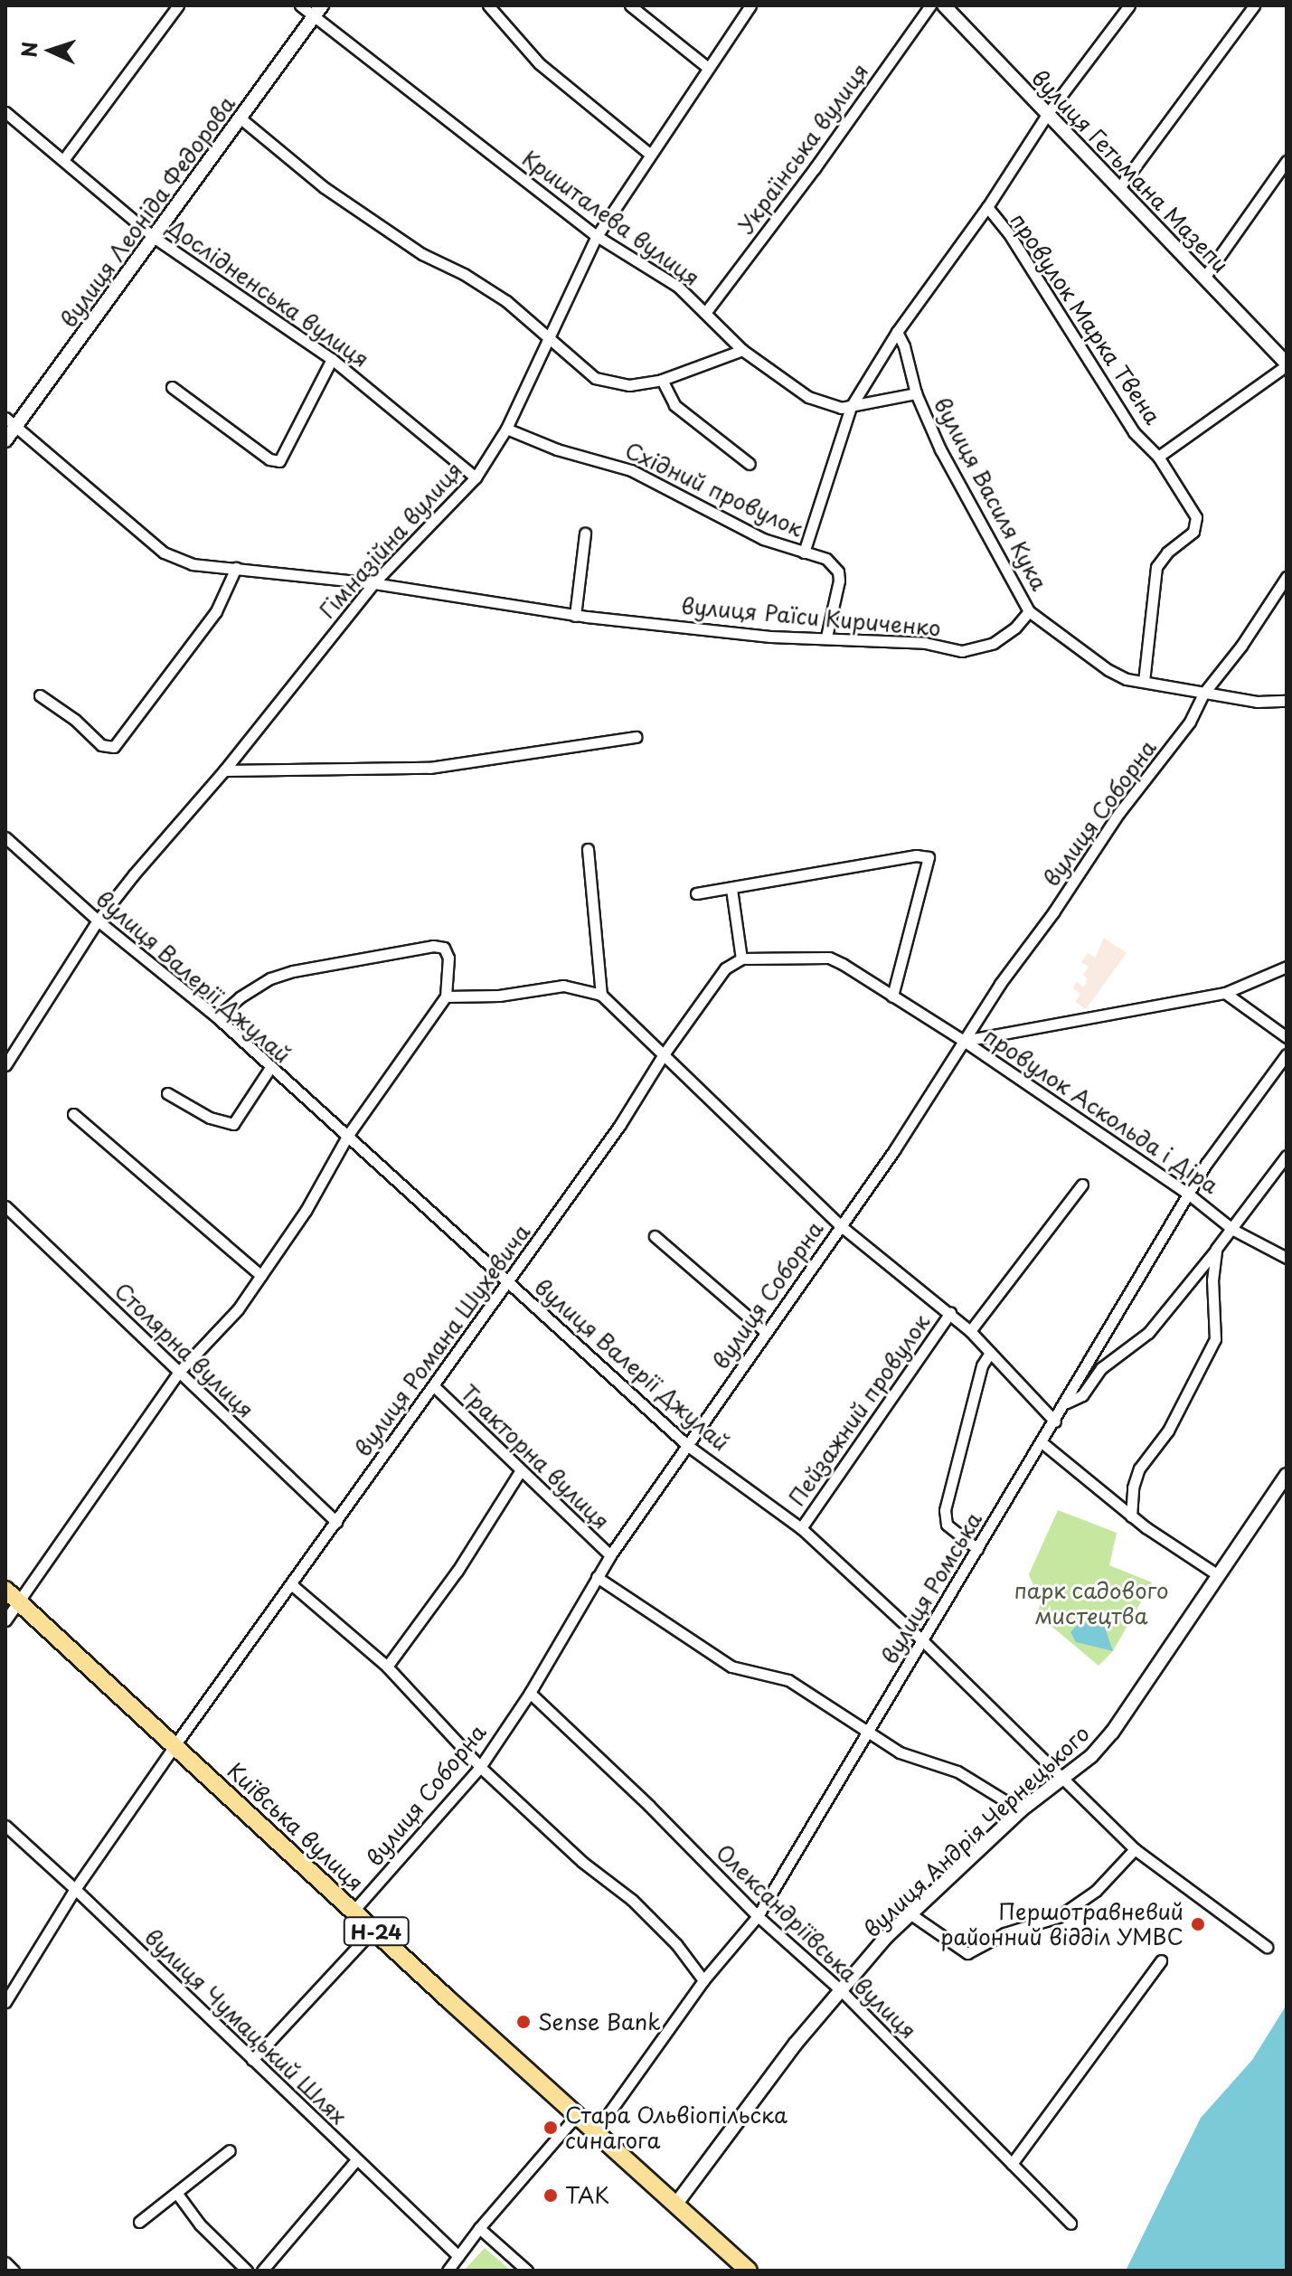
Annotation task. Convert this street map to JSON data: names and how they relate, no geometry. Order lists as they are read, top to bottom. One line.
{"streets":{"main road":["Київська вулиця","Н-24"],"street":["Українська вулиця","вулиця Гетьмана Мазепи","вулиця Леоніда Федорова","Кришталева вулиця","Дослідненська вулиця","провулок Марка Твена","Східний провулок","вулиця Василя Кука","Гімназійна вулиця","вулиця Раїси Кириченко","вулиця Соборна","вулиця Валерії Джулай","провулок Аскольда і Діра","вулиця Романа Шухевича","Столярна вулиця","Пейзажний провулок","Тракторна вулиця","вулиця Ромська","вулиця Андрія Чернецького","Олександріївська вулиця","вулиця Чумацький Шлях"]},"crossings":[["Українська вулиця","Кришталева вулиця"],["вулиця Леоніда Федорова","Кришталева вулиця"],["вулиця Леоніда Федорова","Дослідненська вулиця"],["вулиця Леоніда Федорова","вулиця Раїси Кириченко"],["Кришталева вулиця","вулиця Василя Кука"],["Кришталева вулиця","Гімназійна вулиця"],["Дослідненська вулиця","Гімназійна вулиця"],["провулок Марка Твена","вулиця Василя Кука"],["Східний провулок","Гімназійна вулиця"],["Східний провулок","вулиця Раїси Кириченко"],["вулиця Василя Кука","вулиця Раїси Кириченко"],["вулиця Василя Кука","вулиця Соборна"],["Гімназійна вулиця","вулиця Раїси Кириченко"],["Гімназійна вулиця","вулиця Валерії Джулай"],["вулиця Соборна","вулиця Валерії Джулай"],["вулиця Соборна","провулок Аскольда і Діра"],["вулиця Соборна","Тракторна вулиця"],["вулиця Соборна","Київська вулиця"],["вулиця Соборна","Олександріївська вулиця"],["вулиця Валерії Джулай","вулиця Романа Шухевича"],["вулиця Валерії Джулай","Пейзажний провулок"],["вулиця Валерії Джулай","вулиця Ромська"],["вулиця Валерії Джулай","вулиця Андрія Чернецького"],["провулок Аскольда і Діра","вулиця Ромська"],["вулиця Романа Шухевича","Столярна вулиця"],["вулиця Романа Шухевича","Тракторна вулиця"],["вулиця Романа Шухевича","Київська вулиця"],["вулиця Романа Шухевича","вулиця Чумацький Шлях"],["вулиця Ромська","Київська вулиця"],["вулиця Ромська","Олександріївська вулиця"],["Київська вулиця","вулиця Андрія Чернецького"],["вулиця Андрія Чернецького","Олександріївська вулиця"]],"parks":["парк садового мистецтва"],"places":["Першотравневий районний відділ УМВС","Sense Bank","Стара Ольвіопільска синагога","ТАК"],"north":"left"}
